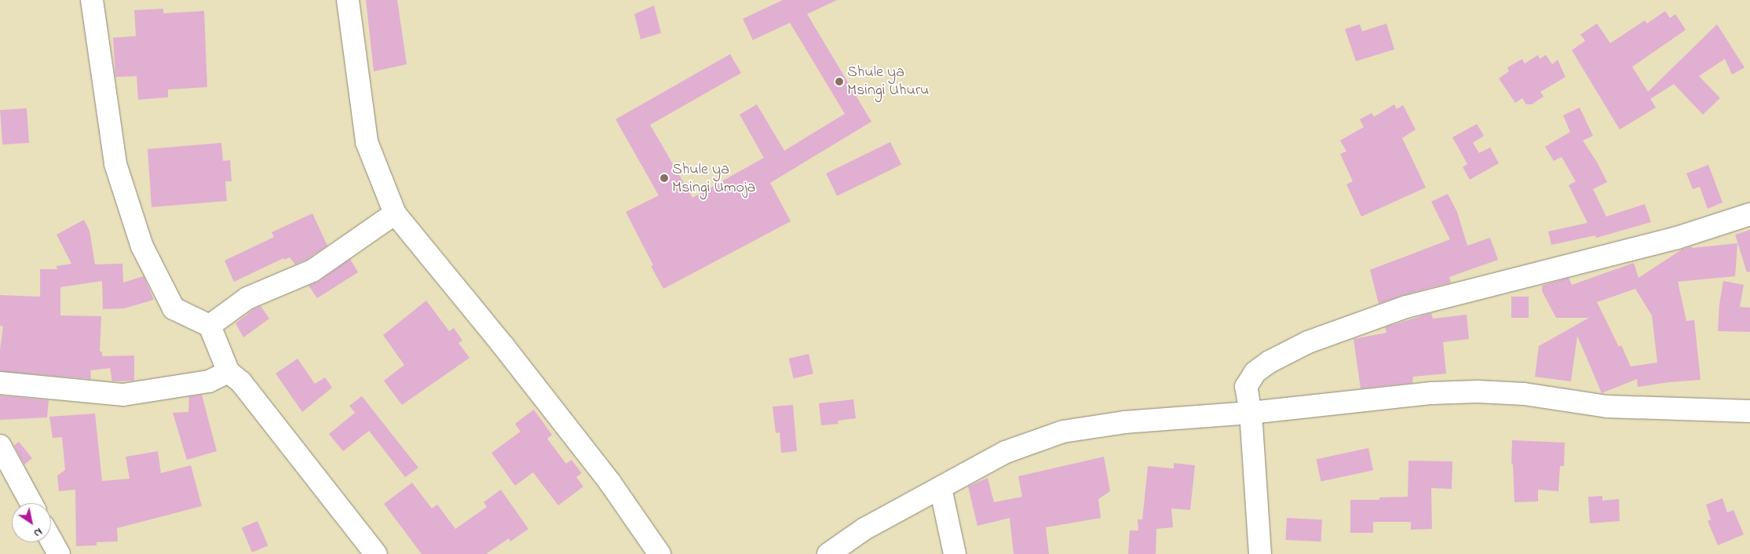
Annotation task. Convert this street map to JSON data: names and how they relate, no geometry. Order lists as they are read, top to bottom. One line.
{"places":["Shule ya Msingi Uhuru","Shule ya Msingi Umoja"],"north":"bottom right"}
